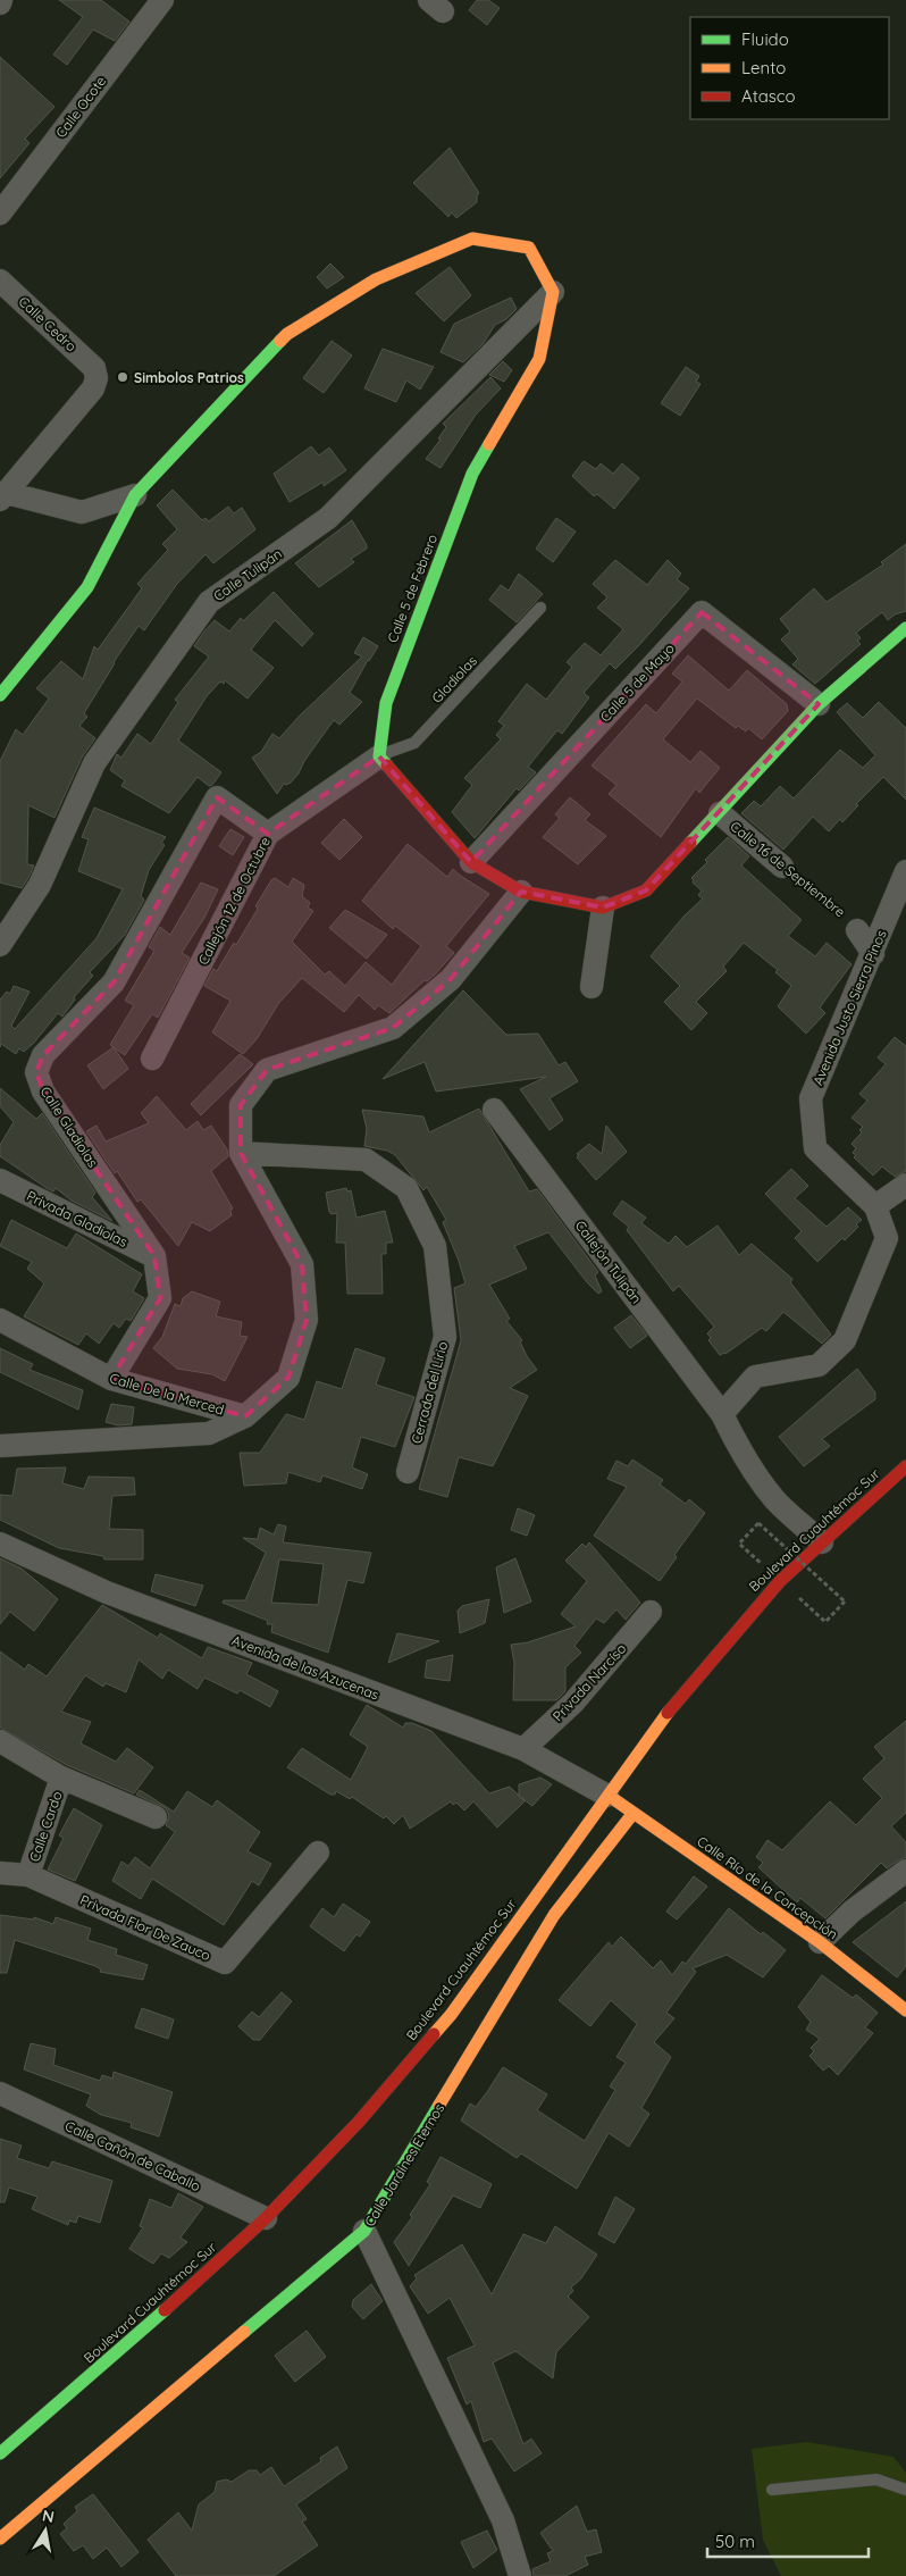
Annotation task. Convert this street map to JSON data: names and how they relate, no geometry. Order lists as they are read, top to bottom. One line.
{"streets":{"street":["Calle Ocote","Calle Cedro","Calle Tulipán","Calle 5 de Febrero","Calle 5 de Mayo","Calle 16 de Septiembre","Callejón 12 de Octubre","Avenida Justo Sierra Pinos","Calle Gladiolas","Privada Gladiolas","Callejón Tulipán","Cerrada del Lirio","Calle De la Merced","Boulevard Cuauhtémoc Sur","Avenida de las Azucenas","Privada Narcíso","Calle Cardo","Calle Río de la Concepción","Privada Flor De Zauco","Calle Cañón de Caballo","Calle Jardines Eternos"],"lane":["Gladiolas"]},"crossings":[["Calle Tulipán","Calle 5 de Febrero"],["Calle 5 de Febrero","Gladiolas"],["Calle 5 de Febrero","Callejón 12 de Octubre"],["Gladiolas","Callejón 12 de Octubre"],["Calle 16 de Septiembre","Avenida Justo Sierra Pinos"],["Callejón 12 de Octubre","Calle Gladiolas"],["Avenida Justo Sierra Pinos","Callejón Tulipán"],["Calle Gladiolas","Privada Gladiolas"],["Calle Gladiolas","Calle De la Merced"],["Boulevard Cuauhtémoc Sur","Avenida de las Azucenas"],["Boulevard Cuauhtémoc Sur","Calle Río de la Concepción"],["Boulevard Cuauhtémoc Sur","Calle Cañón de Caballo"],["Avenida de las Azucenas","Privada Narcíso"],["Avenida de las Azucenas","Calle Río de la Concepción"],["Calle Cardo","Privada Flor De Zauco"],["Calle Río de la Concepción","Calle Jardines Eternos"]],"places":["Simbolos Patrios"],"legend":["Fluido","Lento","Atasco"],"scale_bar":"50 m","north":"top"}
